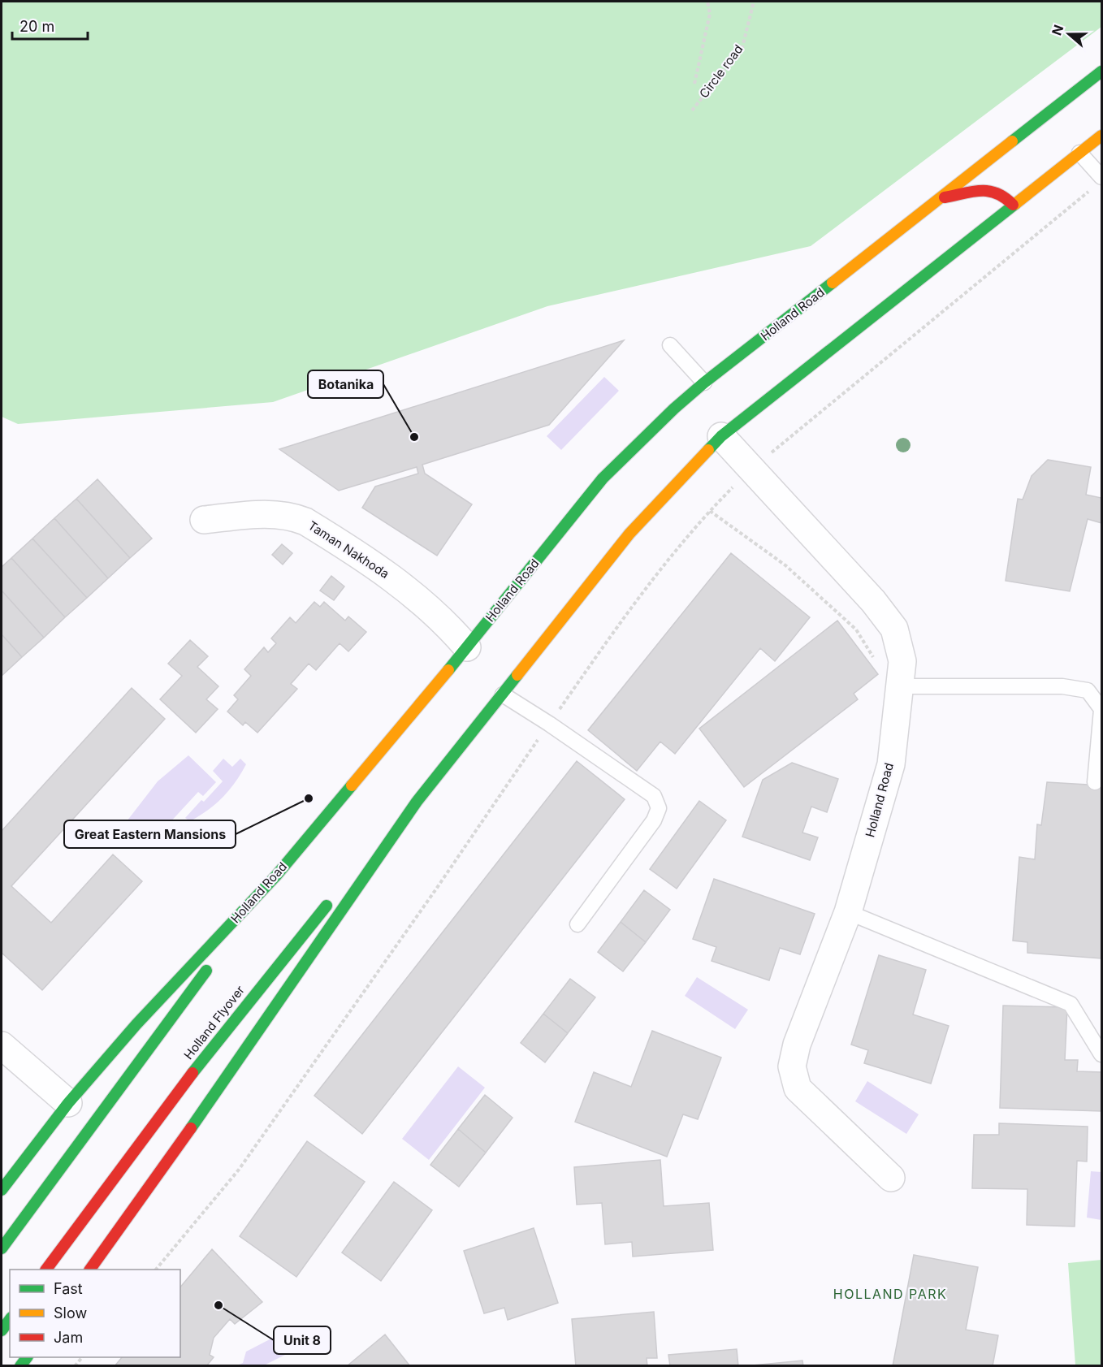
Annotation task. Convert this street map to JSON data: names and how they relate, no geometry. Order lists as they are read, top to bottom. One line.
{"streets":{"main road":["Holland Road","Holland Flyover"],"street":["Taman Nakhoda"],"path":["Circle road"]},"crossings":[["Holland Road","Taman Nakhoda"]],"districts":["HOLLAND PARK"],"places":["Botanika","Great Eastern Mansions","Unit 8"],"legend":["Fast","Slow","Jam"],"scale_bar":"20 m","north":"left"}
